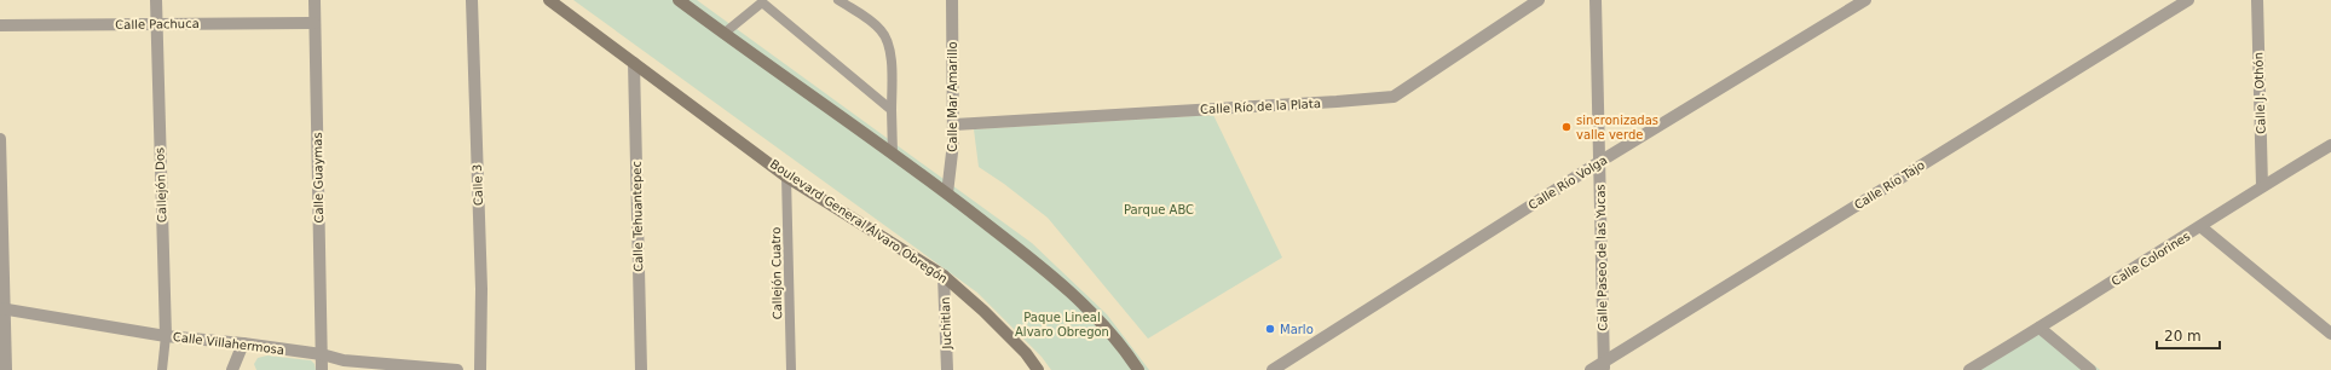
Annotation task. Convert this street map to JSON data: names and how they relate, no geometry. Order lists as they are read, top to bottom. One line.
{"streets":{"main road":["Boulevard General Álvaro Obregón"],"street":["Calle Pachuca","Calle J. Othón","Calle Mar Amarillo","Calle Río de la Plata","Calle Guaymas","Calle Río Volga","Callejón Dos","Calle 3","Calle Río Tajo","Calle Tehuantepec","Calle Paseo de las Yucas","Calle Colorines","Juchitlan","Calle Villahermosa"],"lane":["Callejón Cuatro"]},"crossings":[["Calle Pachuca","Calle Guaymas"],["Calle Pachuca","Callejón Dos"],["Calle J. Othón","Calle Colorines"],["Calle Mar Amarillo","Calle Río de la Plata"],["Calle Guaymas","Calle Villahermosa"],["Calle Río Volga","Calle Paseo de las Yucas"],["Callejón Dos","Calle Villahermosa"],["Calle Río Tajo","Calle Paseo de las Yucas"],["Calle Tehuantepec","Boulevard General Álvaro Obregón"],["Boulevard General Álvaro Obregón","Callejón Cuatro"],["Boulevard General Álvaro Obregón","Juchitlan"]],"parks":["Parque ABC","Paque Lineal Alvaro Obregon"],"places":["sincronizadas valle verde","Marlo"],"scale_bar":"20 m"}
